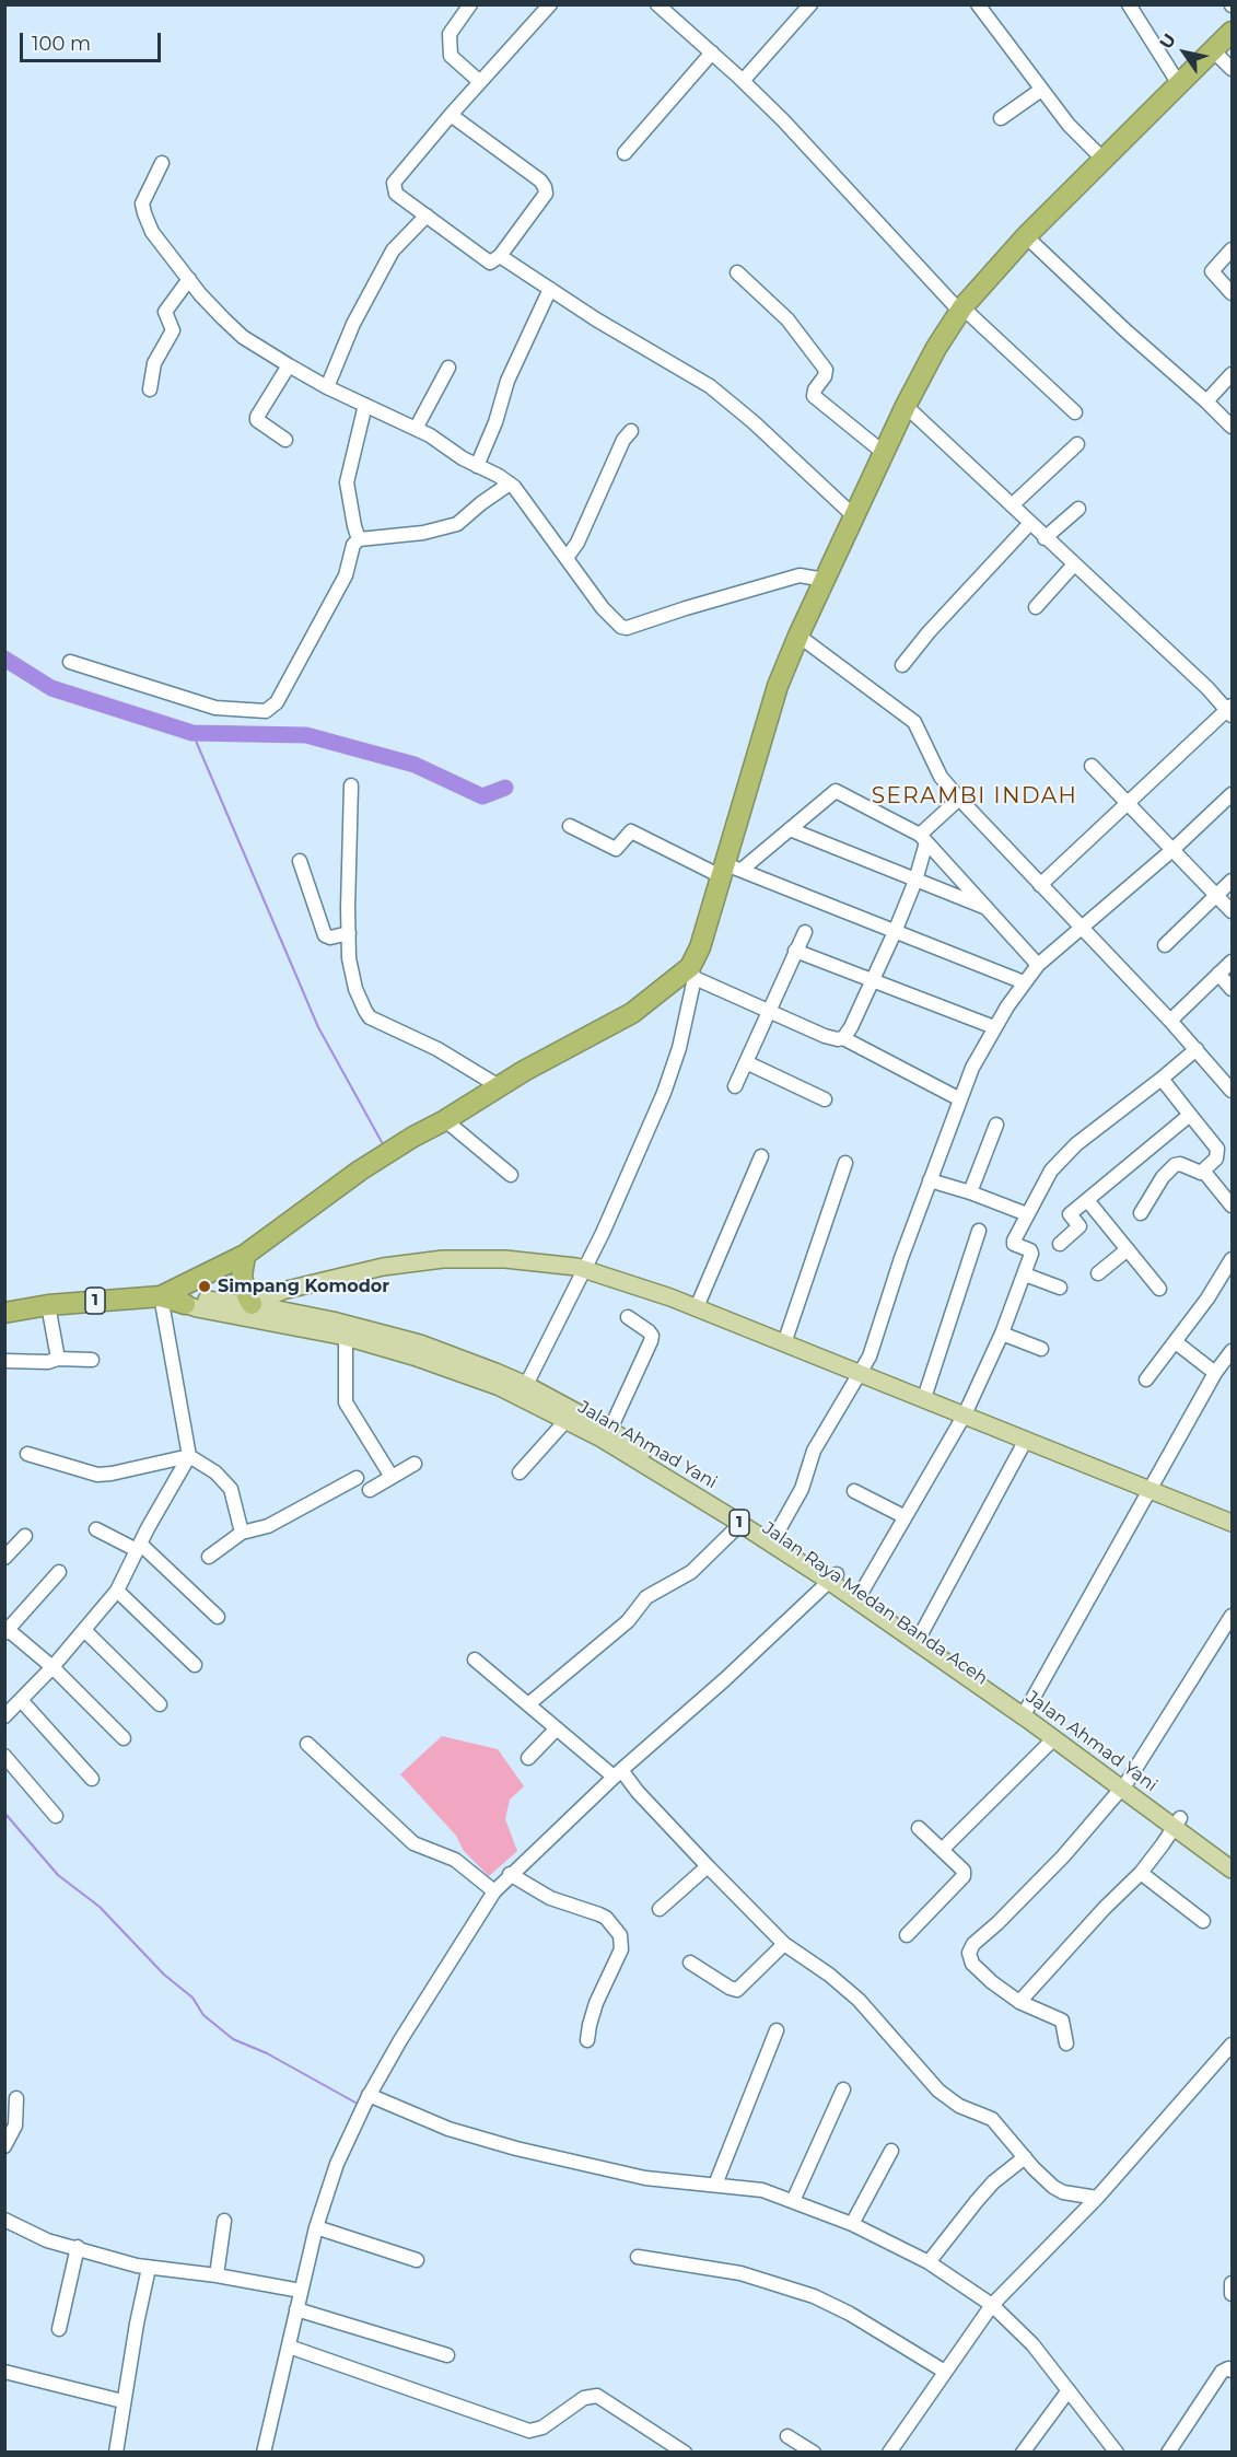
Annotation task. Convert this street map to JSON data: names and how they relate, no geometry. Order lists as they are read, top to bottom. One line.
{"streets":{"highway":["1","Jalan Raya Medan Banda Aceh"],"main road":["Jalan Ahmad Yani"]},"crossings":[["1","Jalan Ahmad Yani"],["Jalan Ahmad Yani","Jalan Raya Medan Banda Aceh"]],"districts":["SERAMBI INDAH"],"places":["Simpang Komodor"],"scale_bar":"100 m","north":"top left"}
